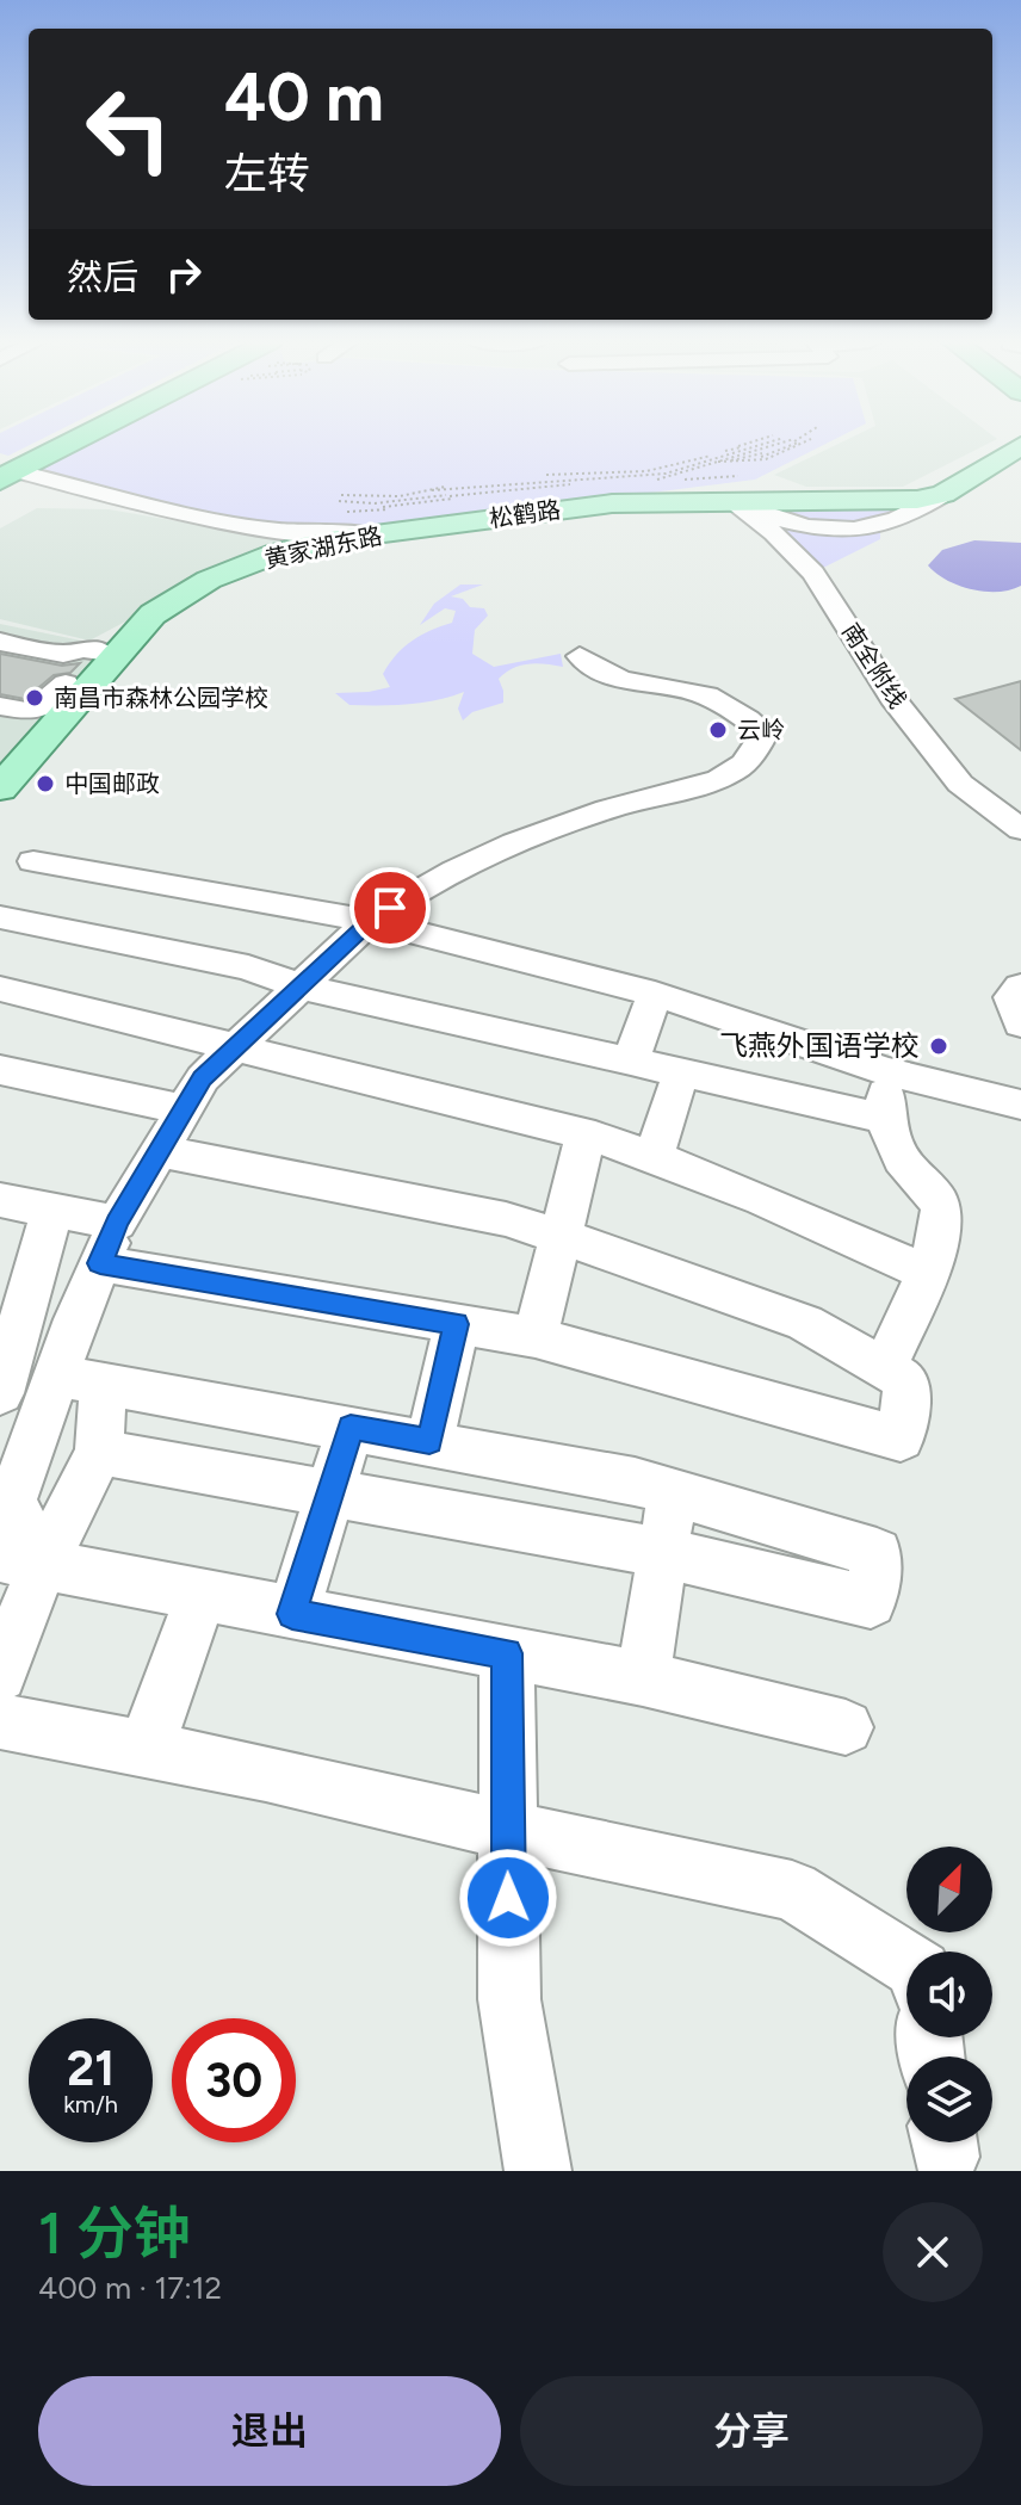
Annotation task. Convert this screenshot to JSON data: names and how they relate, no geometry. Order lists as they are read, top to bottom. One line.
{"streets":{"main road":["松鹤路","黄家湖东路"],"street":["南全附线"]},"crossings":[["松鹤路","黄家湖东路"],["松鹤路","南全附线"]],"places":["南昌市森林公园学校","云岭","中国邮政","飞燕外国语学校"],"north":"top right","page":{"turn":["40 m","左转"],"then":"然后","speed":"21 km/h","limit":"30","heading":["1 分钟","400 m · 17:12"],"buttons":["退出","分享"]}}
